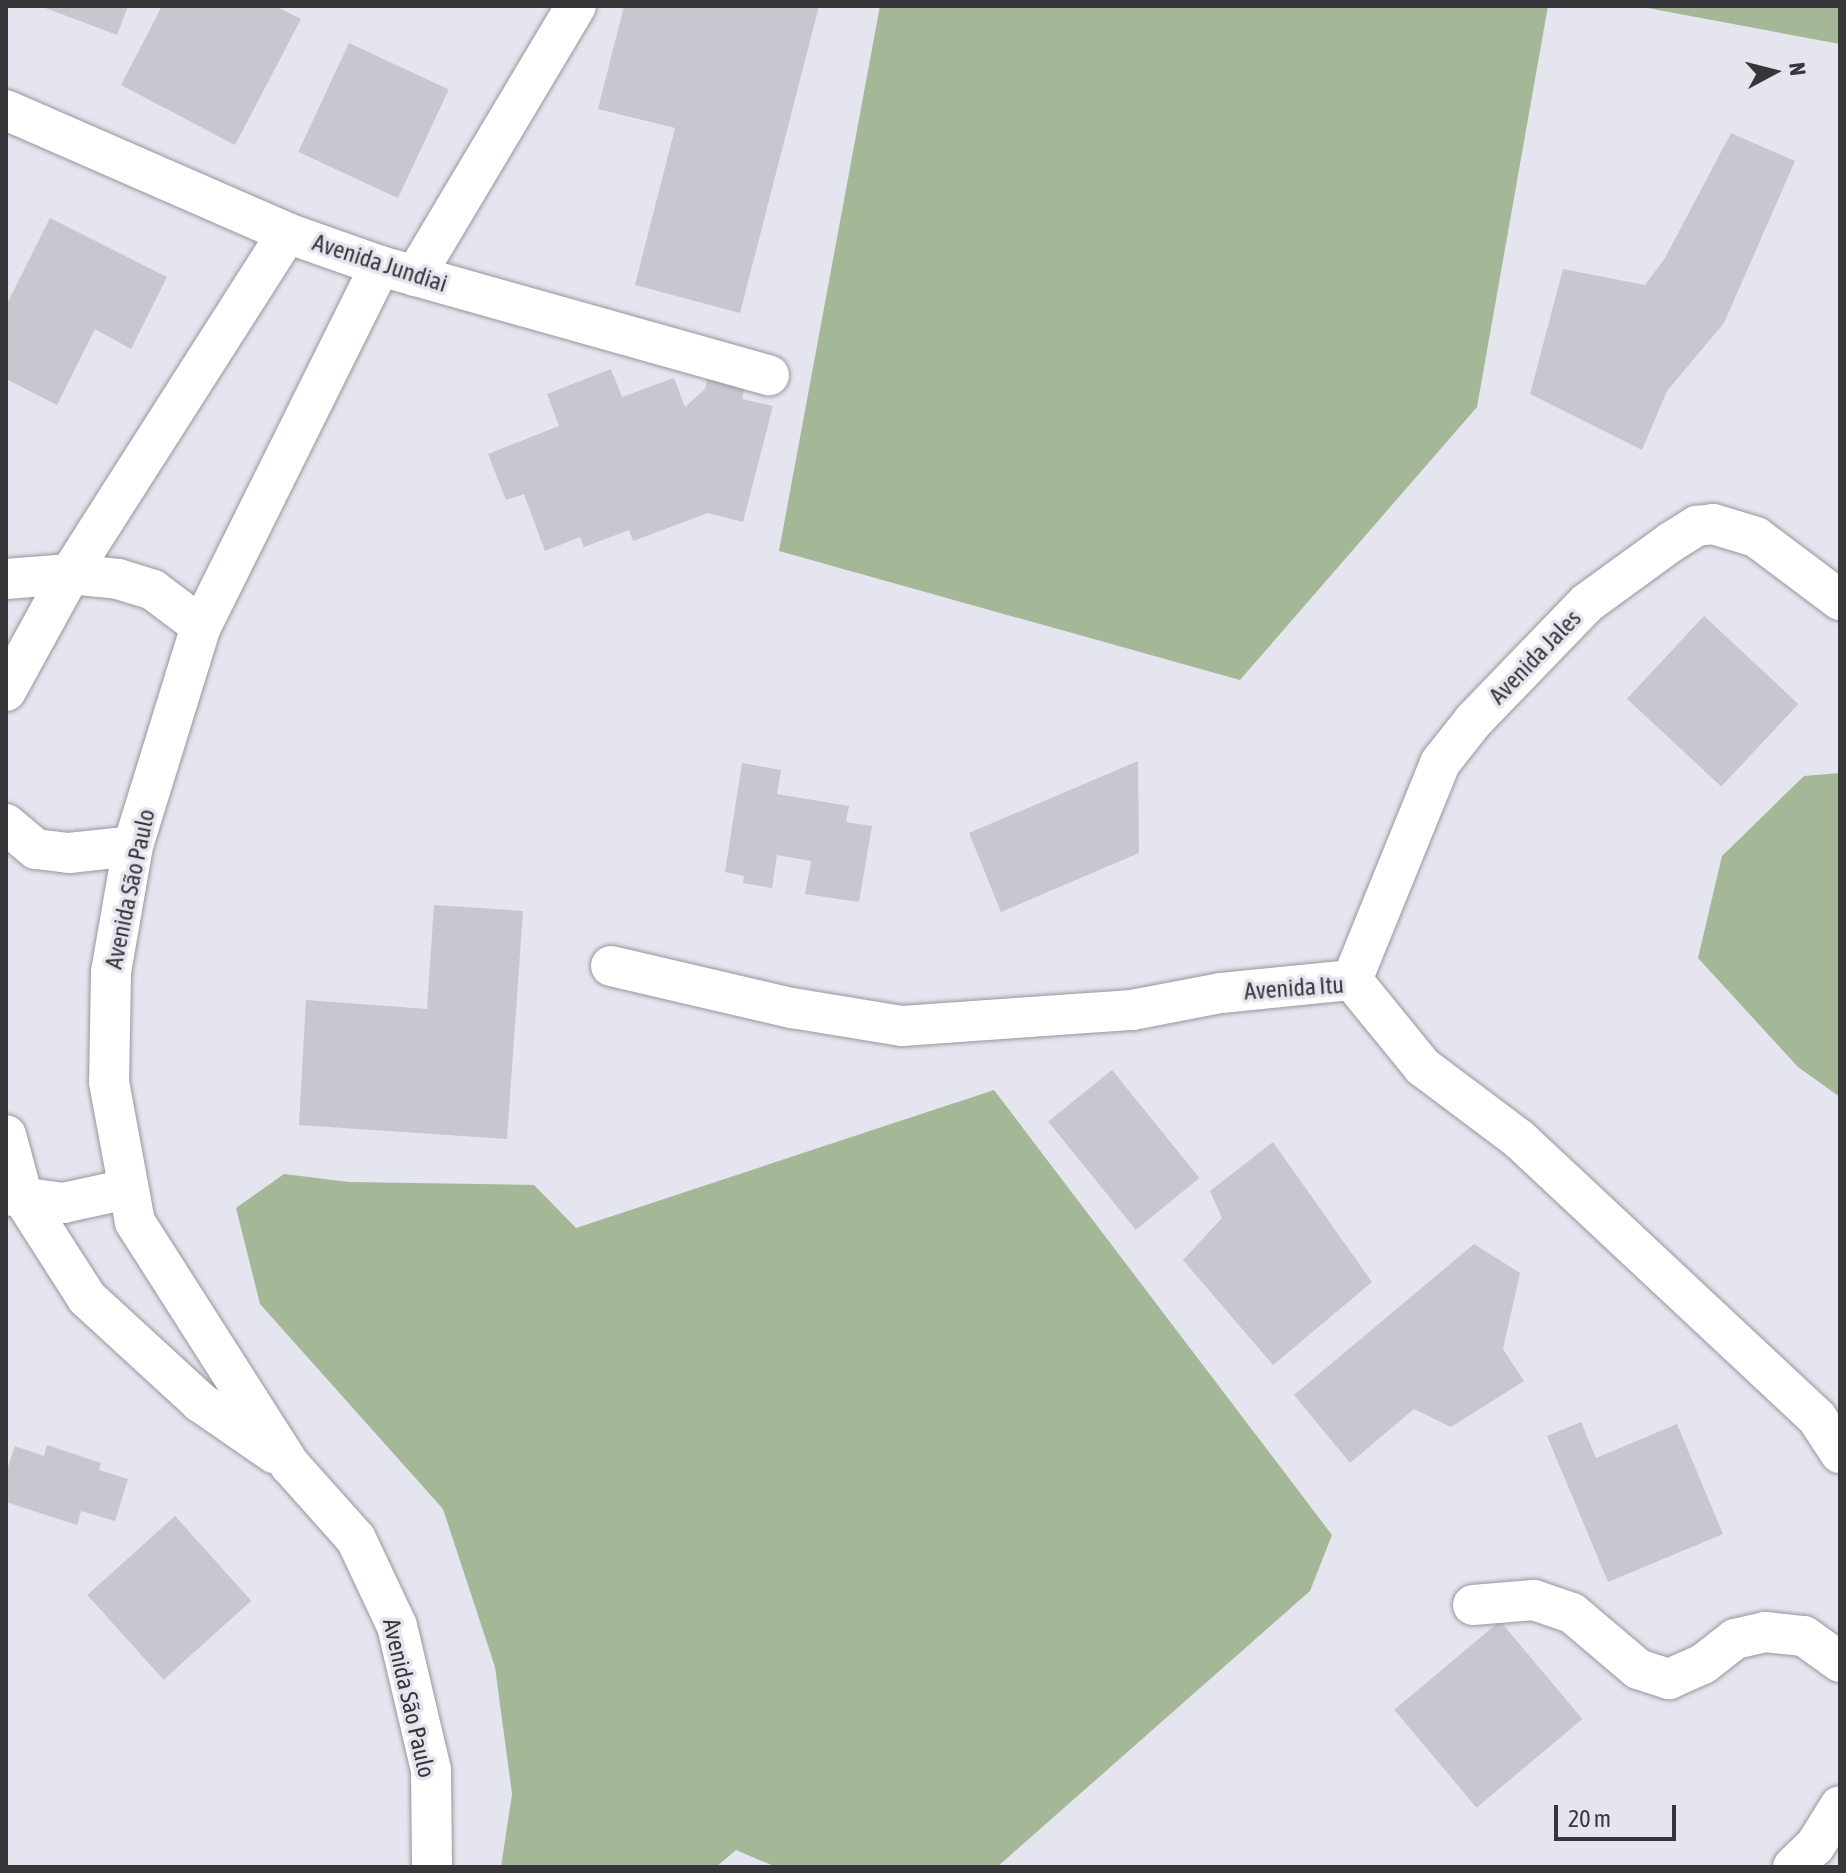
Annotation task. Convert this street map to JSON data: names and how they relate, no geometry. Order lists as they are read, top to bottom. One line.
{"streets":{"street":["Avenida Jundiai","Avenida Jales","Avenida São Paulo","Avenida Itu"]},"crossings":[["Avenida Jundiai","Avenida São Paulo"],["Avenida Jales","Avenida Itu"]],"scale_bar":"20 m","north":"right"}
